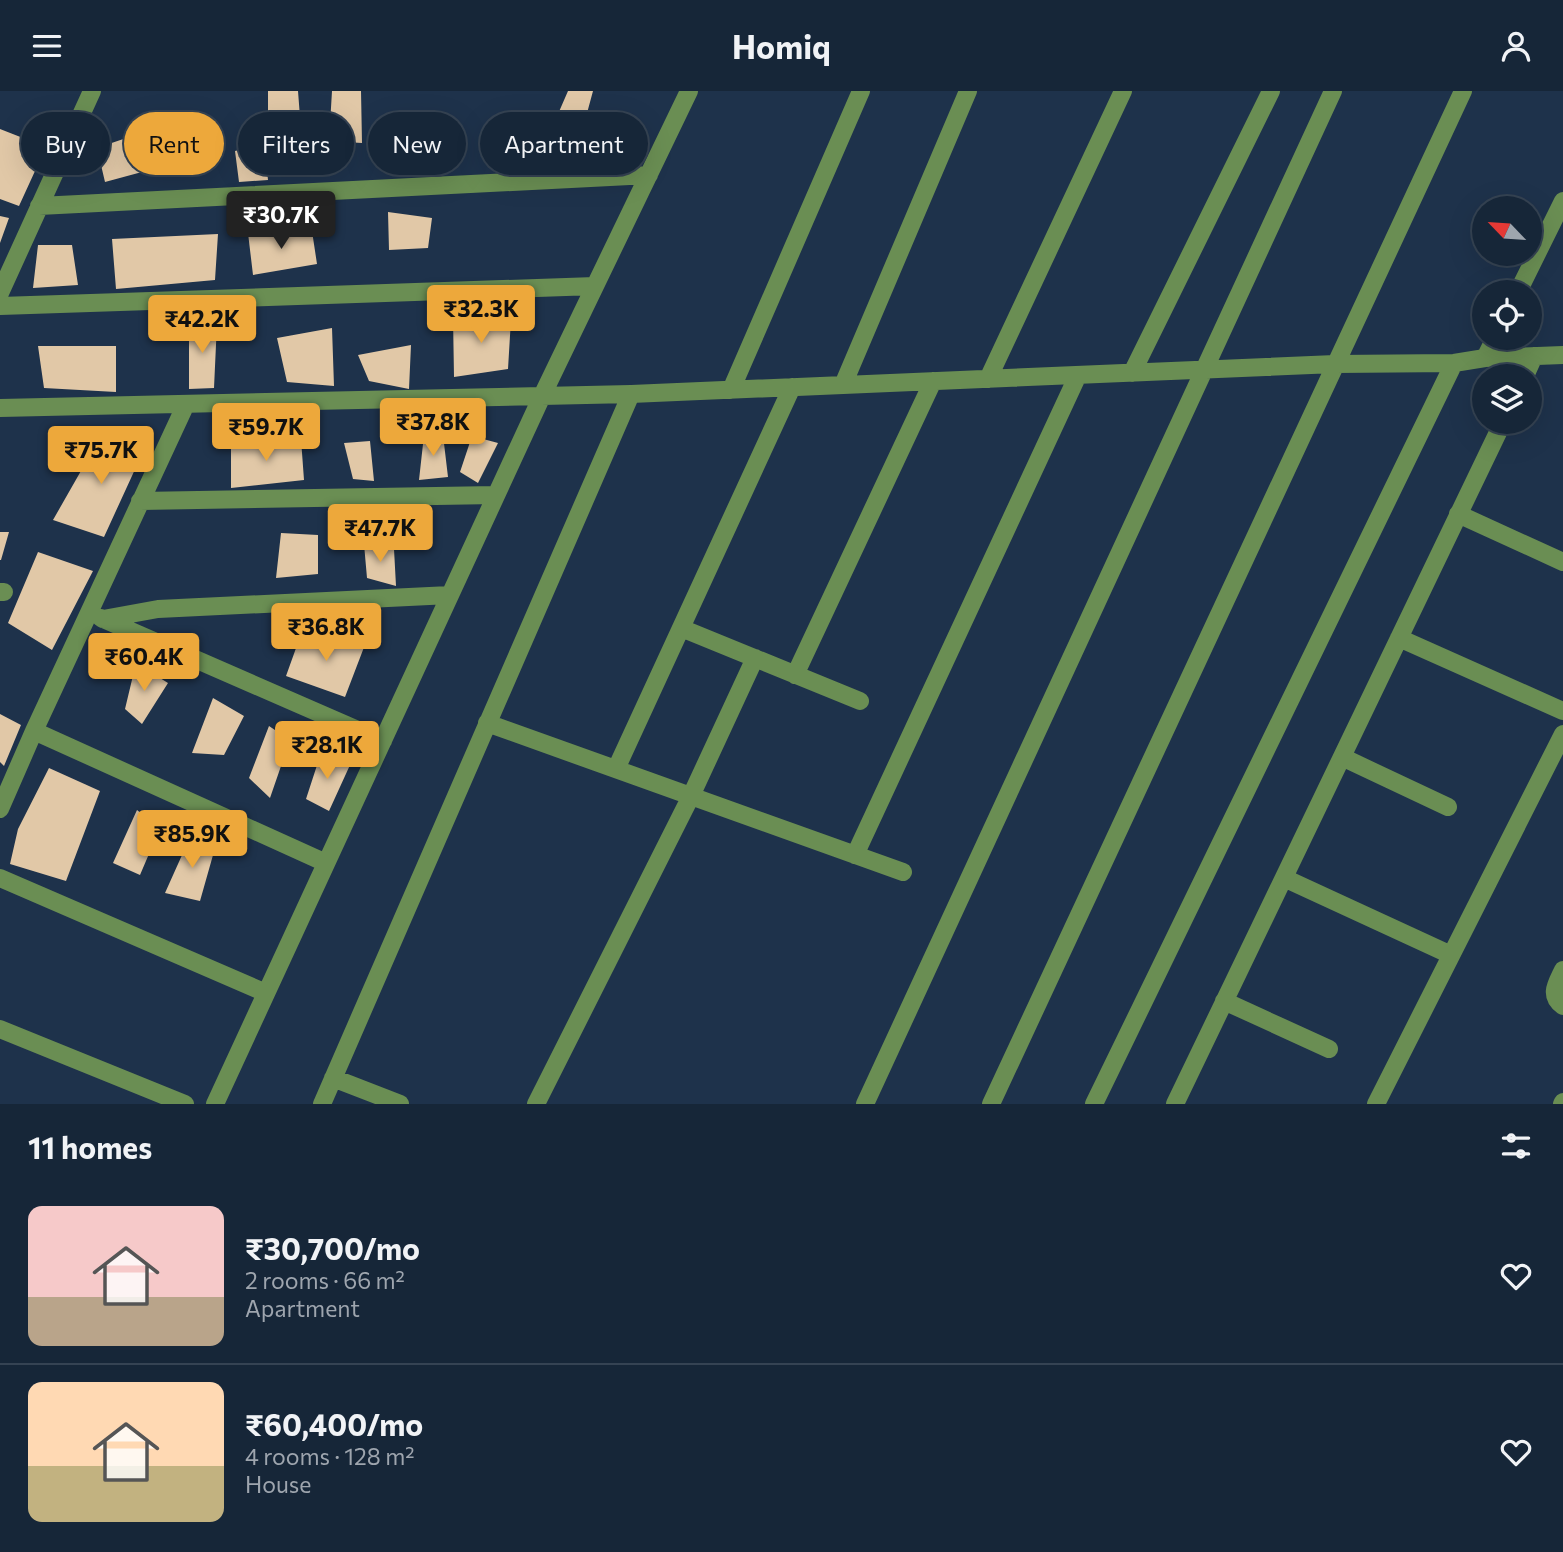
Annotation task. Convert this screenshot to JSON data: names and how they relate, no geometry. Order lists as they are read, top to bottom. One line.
{"north":"top left","page":{"header":"Homiq","chip":["Buy","Rent","Filters","New","Apartment"],"price":["₹30.7K","₹32.3K","₹42.2K","₹37.8K","₹59.7K","₹75.7K","₹47.7K","₹36.8K","₹60.4K","₹28.1K","₹85.9K"],"heading":"11 homes","list":[{"name":"₹30,700/mo","note":"2 rooms · 66 m² · Apartment"},{"name":"₹60,400/mo","note":"4 rooms · 128 m² · House"}]}}
